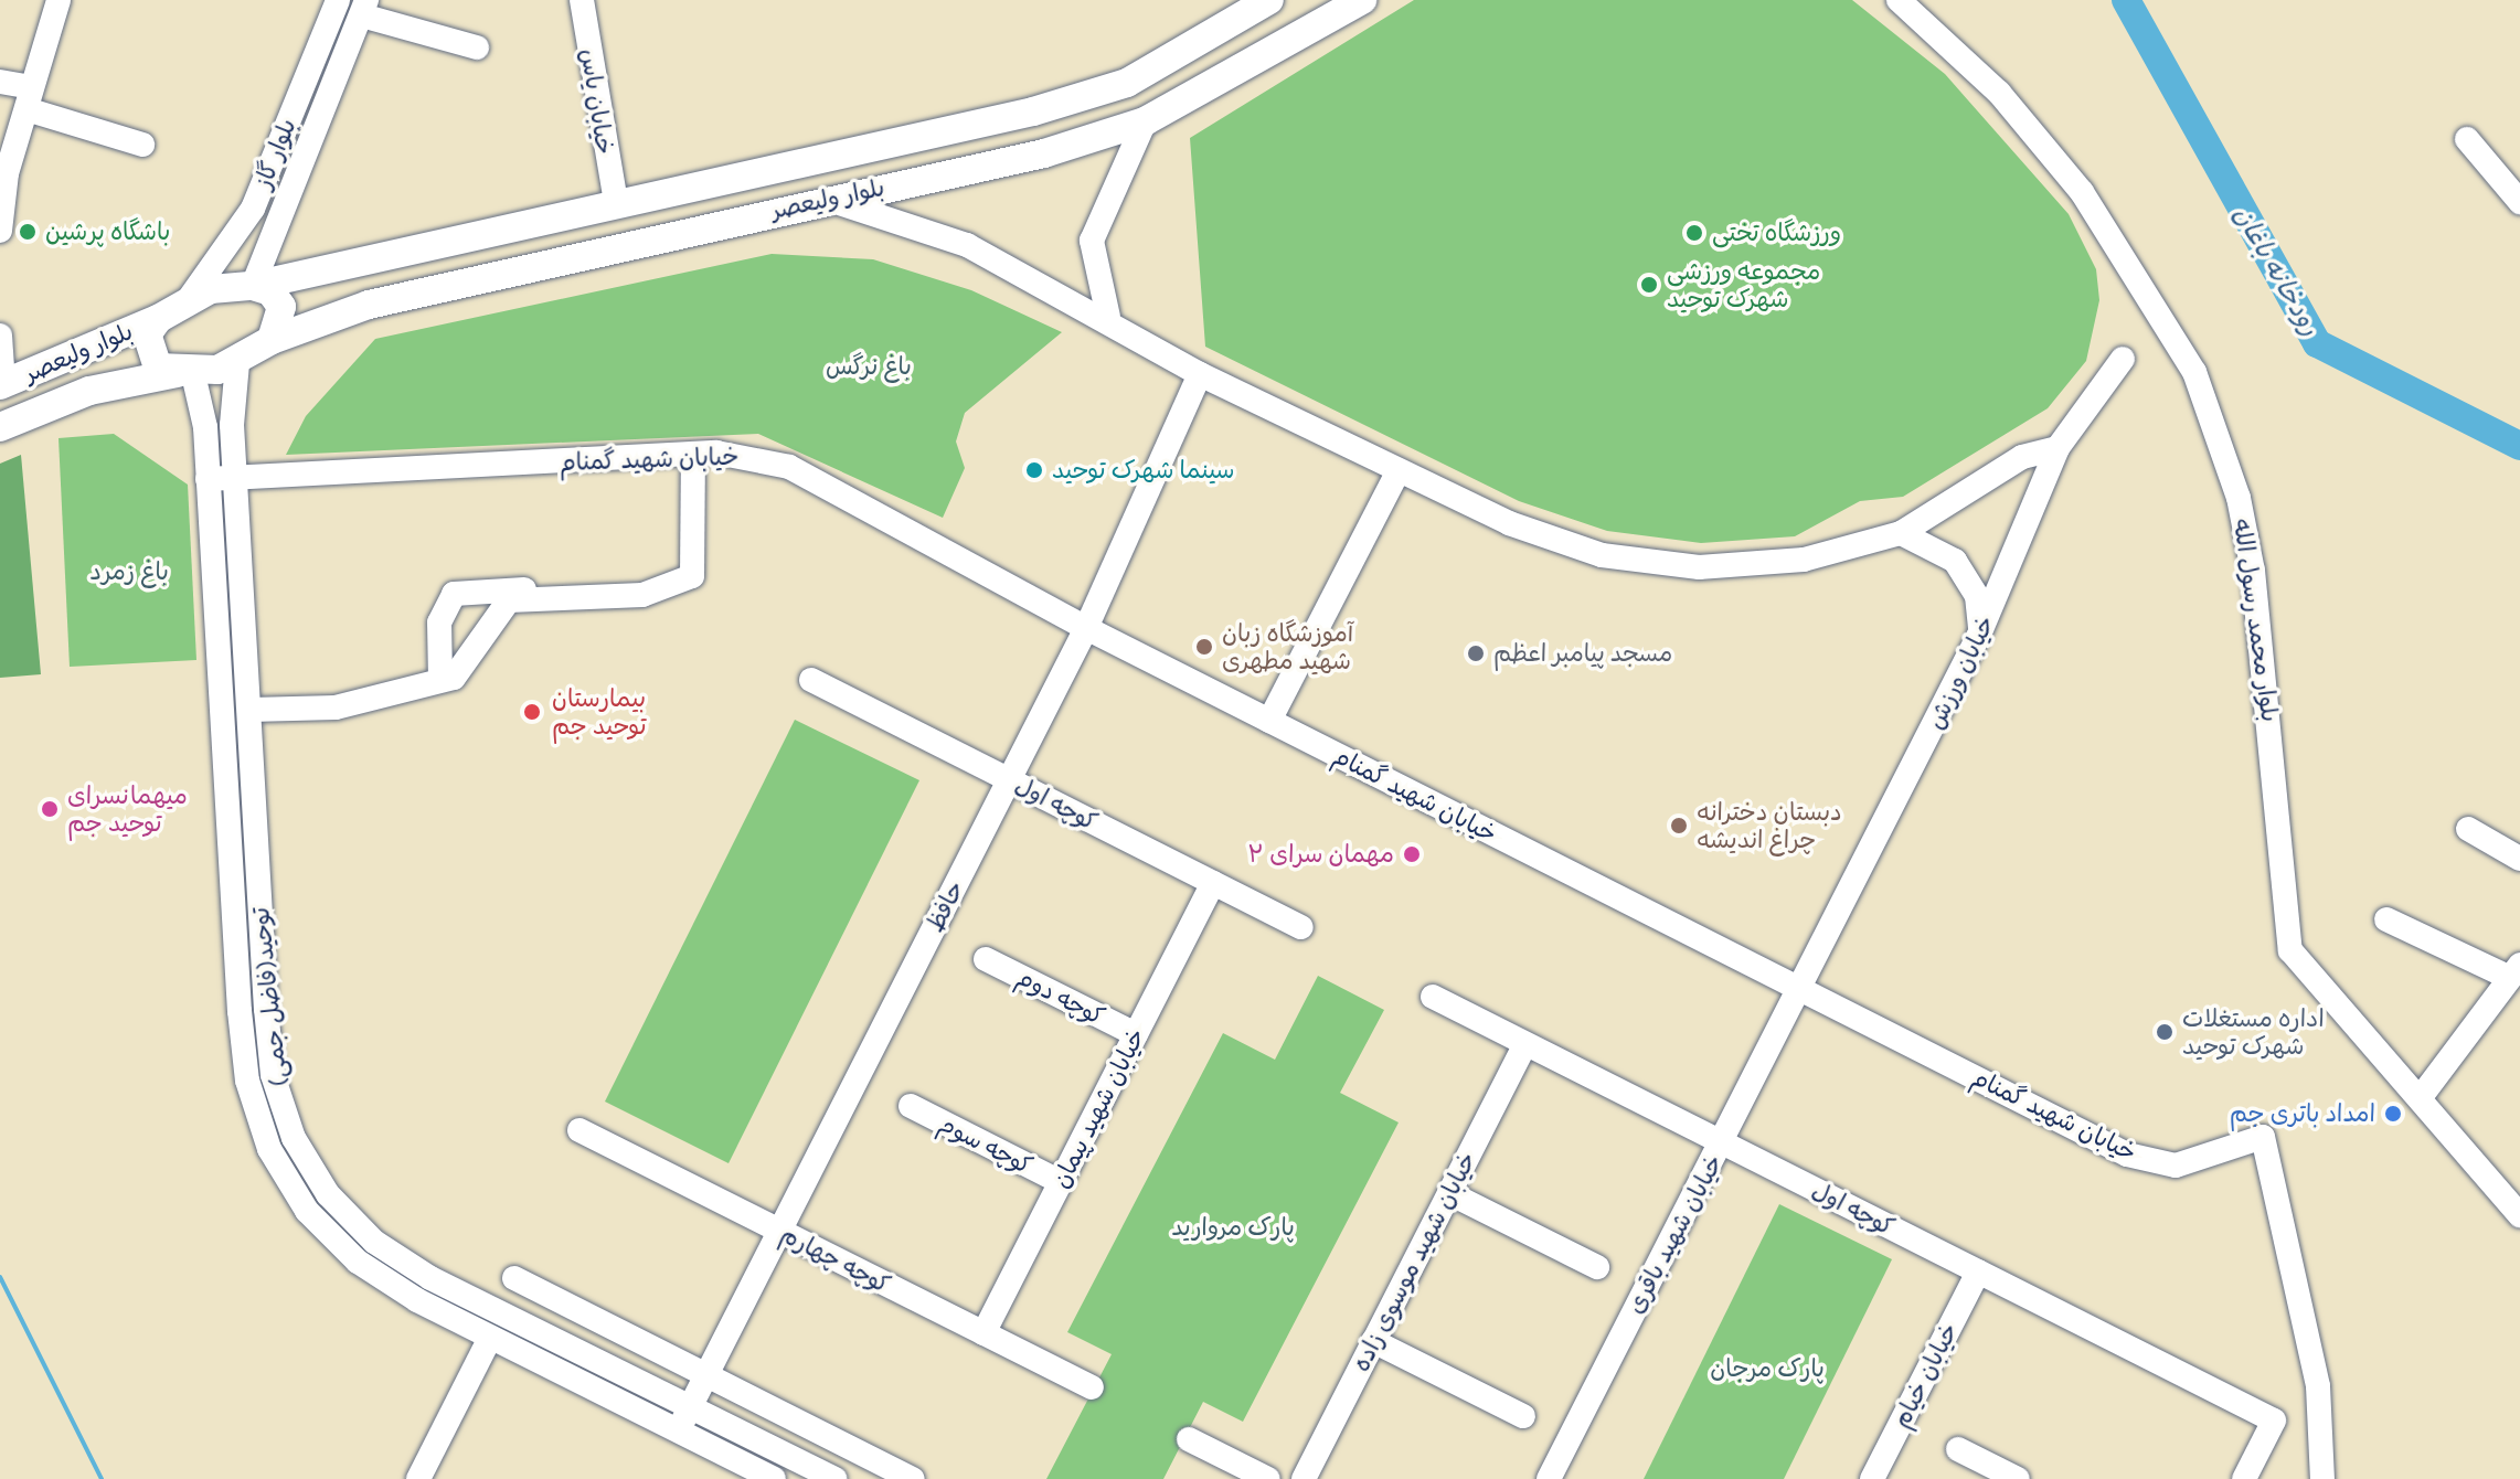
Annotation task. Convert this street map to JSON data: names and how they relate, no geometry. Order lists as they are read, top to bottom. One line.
{"streets":{"main road":["بلوار ولیعصر"],"street":["خیابان یاس","بلوار گاز","خیابان شهید گمنام","بلوار محمد رسول الله","خیابان ورزش","کوچه اول","حافظ","توحید(فاضل جمی)","کوچه دوم","خیابان شهید پیمان","کوچه سوم","خیابان شهید باقری","کوچه چهارم","خیابان شهید موسوی زاده","خیابان خیام"]},"crossings":[["خیابان یاس","بلوار ولیعصر"],["بلوار گاز","بلوار ولیعصر"],["بلوار ولیعصر","توحید(فاضل جمی)"],["خیابان شهید گمنام","خیابان ورزش"],["خیابان شهید گمنام","حافظ"],["خیابان شهید گمنام","توحید(فاضل جمی)"],["خیابان شهید گمنام","خیابان شهید باقری"],["خیابان ورزش","خیابان شهید باقری"],["کوچه اول","حافظ"],["کوچه اول","خیابان شهید پیمان"],["کوچه اول","خیابان شهید باقری"],["کوچه اول","خیابان شهید موسوی زاده"],["کوچه اول","خیابان خیام"],["حافظ","توحید(فاضل جمی)"],["حافظ","کوچه چهارم"],["کوچه دوم","خیابان شهید پیمان"],["خیابان شهید پیمان","کوچه سوم"],["خیابان شهید پیمان","کوچه چهارم"]],"water":["رودخانه باغان"],"parks":["باغ نرگس","باغ زمرد","پارک مروارید","پارک مرجان"],"places":["باشگاه پرشین","ورزشگاه تختی","مجموعه ورزشی شهرک توحید","سینما شهرک توحید","آموزشگاه زبان شهید مطهری","مسجد پیامبر اعظم","بیمارستان توحید جم","میهمانسرای توحید جم","دبستان دخترانه چراغ اندیشه","مهمان سرای ۲","اداره مستغلات شهرک توحید","امداد باتری جم"]}
